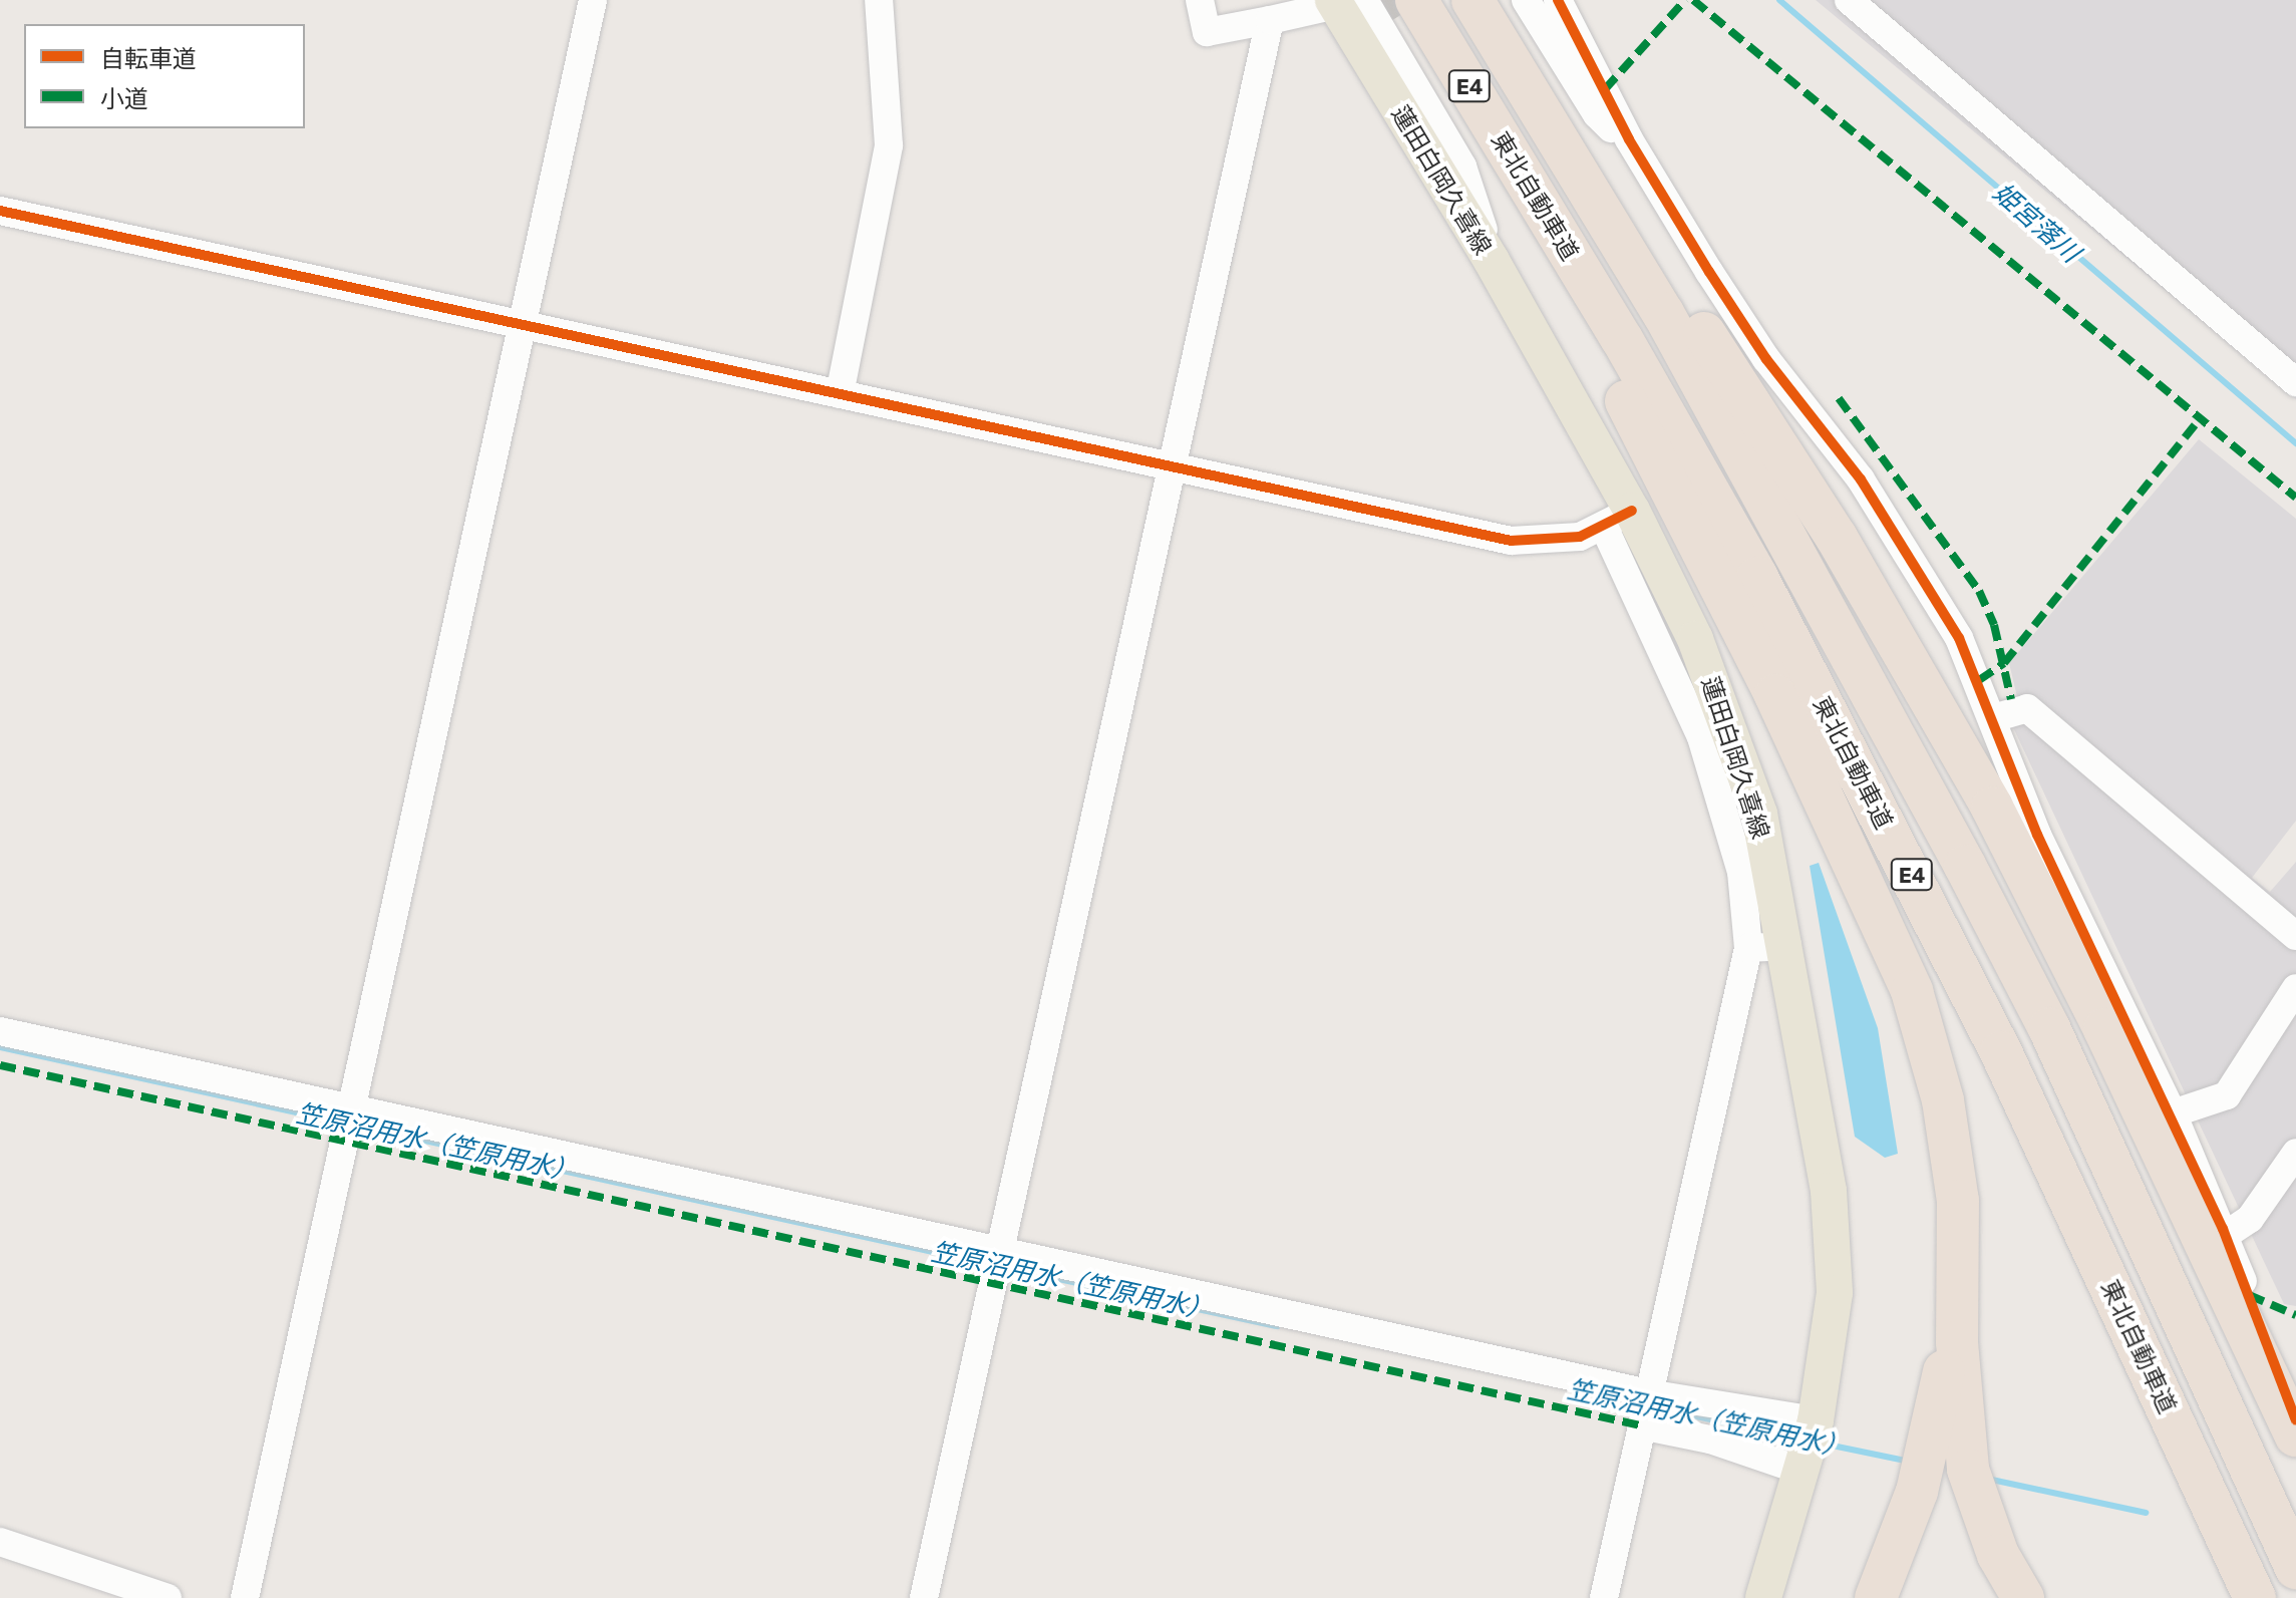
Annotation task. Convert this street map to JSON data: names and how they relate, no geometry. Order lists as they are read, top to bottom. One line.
{"streets":{"highway":["E4","東北自動車道"],"main road":["蓮田白岡久喜線"]},"water":["姫宮落川","笠原沼用水（笠原用水）"],"legend":["自転車道","小道"]}
